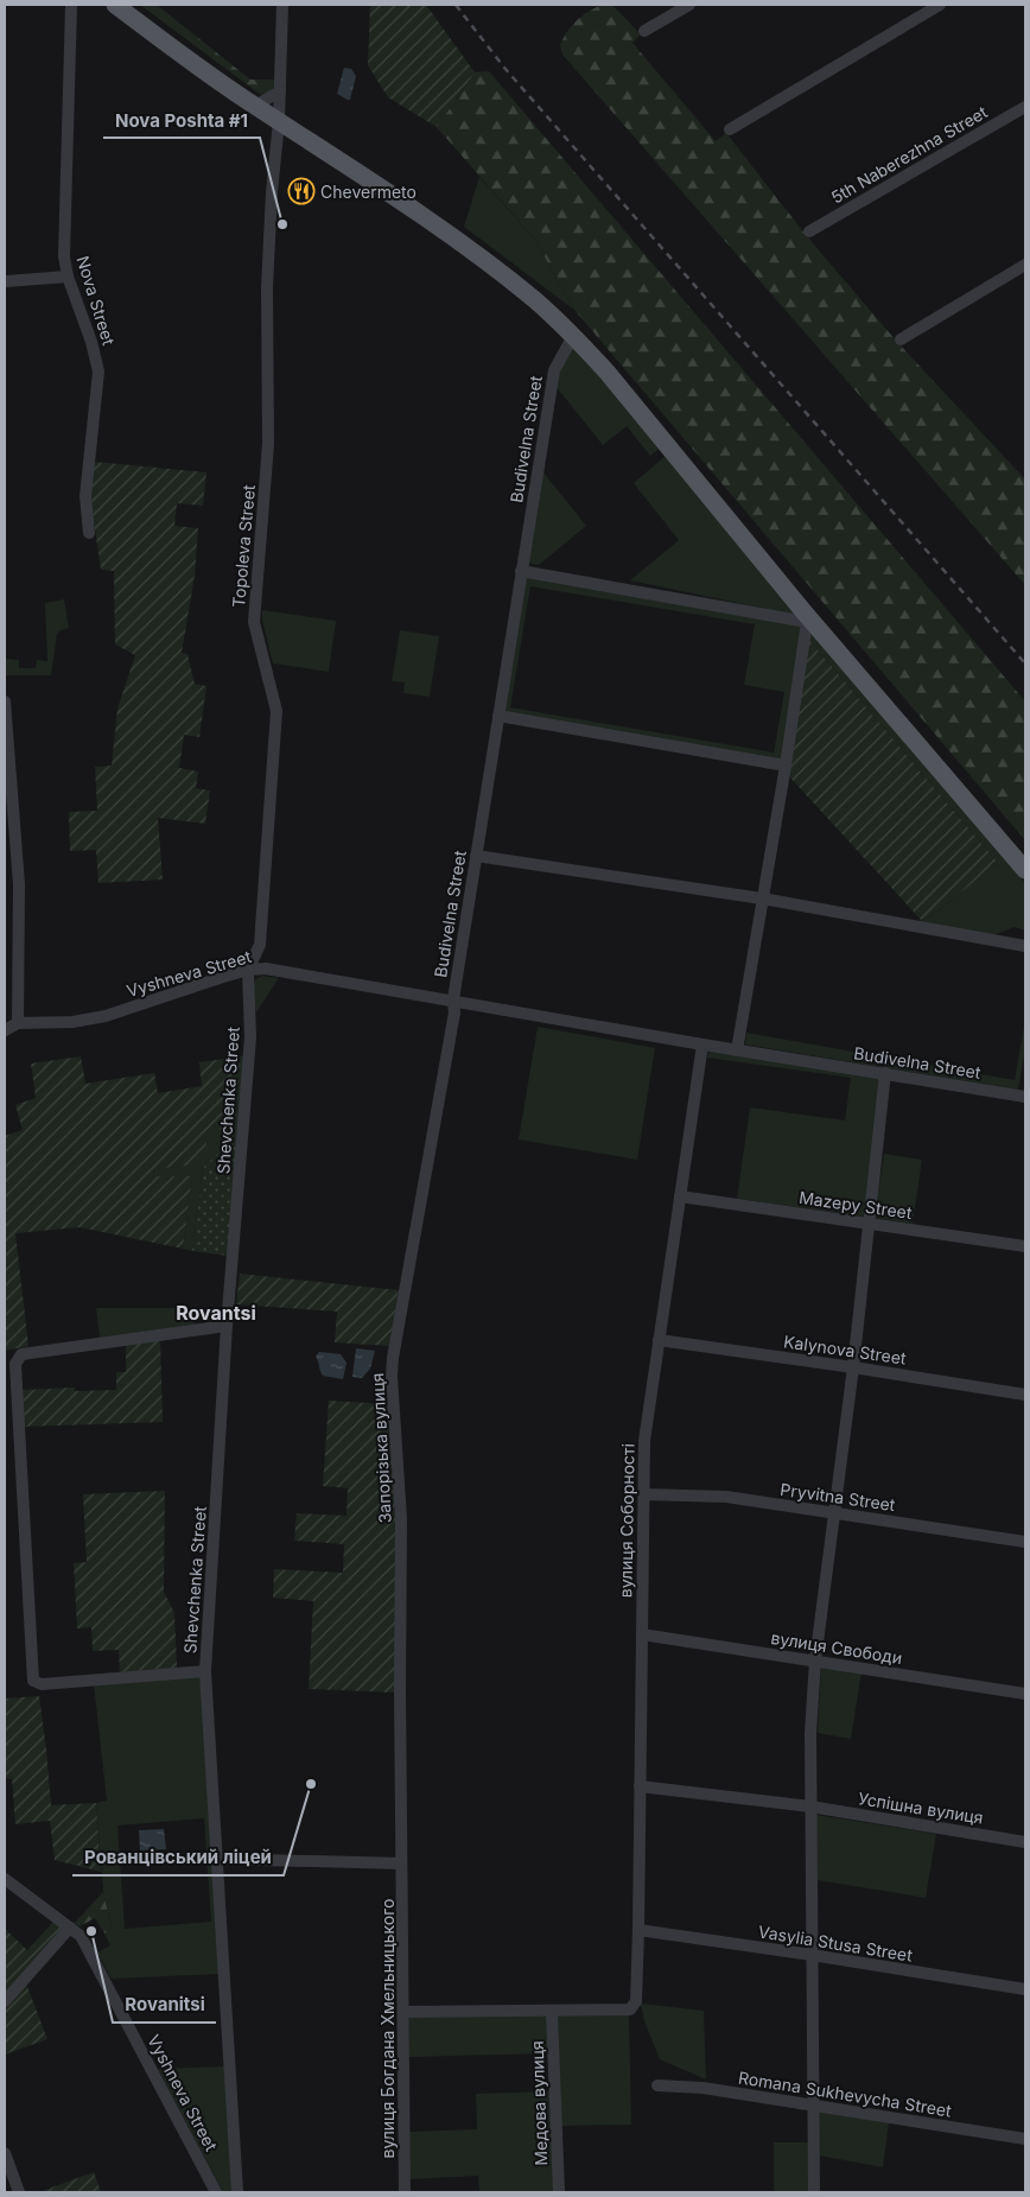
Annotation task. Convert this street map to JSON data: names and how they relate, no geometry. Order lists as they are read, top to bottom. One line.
{"streets":{"street":["5th Naberezhna Street","Nova Street","Budivelna Street","Topoleva Street","Vyshneva Street","Shevchenka Street","Mazepy Street","Kalynova Street","Запорізька вулиця","Pryvitna Street","вулиця Соборності","вулиця Свободи","Успішна вулиця","Vasylia Stusa Street","вулиця Богдана Хмельницького","Romana Sukhevycha Street","Медова вулиця"]},"crossings":[["Budivelna Street","Vyshneva Street"],["Budivelna Street","Запорізька вулиця"],["Budivelna Street","вулиця Соборності"],["Topoleva Street","Vyshneva Street"],["Topoleva Street","Shevchenka Street"],["Vyshneva Street","Shevchenka Street"],["Vyshneva Street","Запорізька вулиця"],["Mazepy Street","вулиця Соборності"],["Kalynova Street","вулиця Соборності"],["Запорізька вулиця","вулиця Богдана Хмельницького"],["Pryvitna Street","вулиця Соборності"],["вулиця Соборності","вулиця Свободи"],["вулиця Соборності","Успішна вулиця"],["вулиця Соборності","Vasylia Stusa Street"],["вулиця Соборності","Медова вулиця"]],"districts":["Rovantsi"],"places":{"restaurant":["Chevermeto"],"other":["Nova Poshta #1","Рованцівський ліцей","Rovanitsi"]}}
